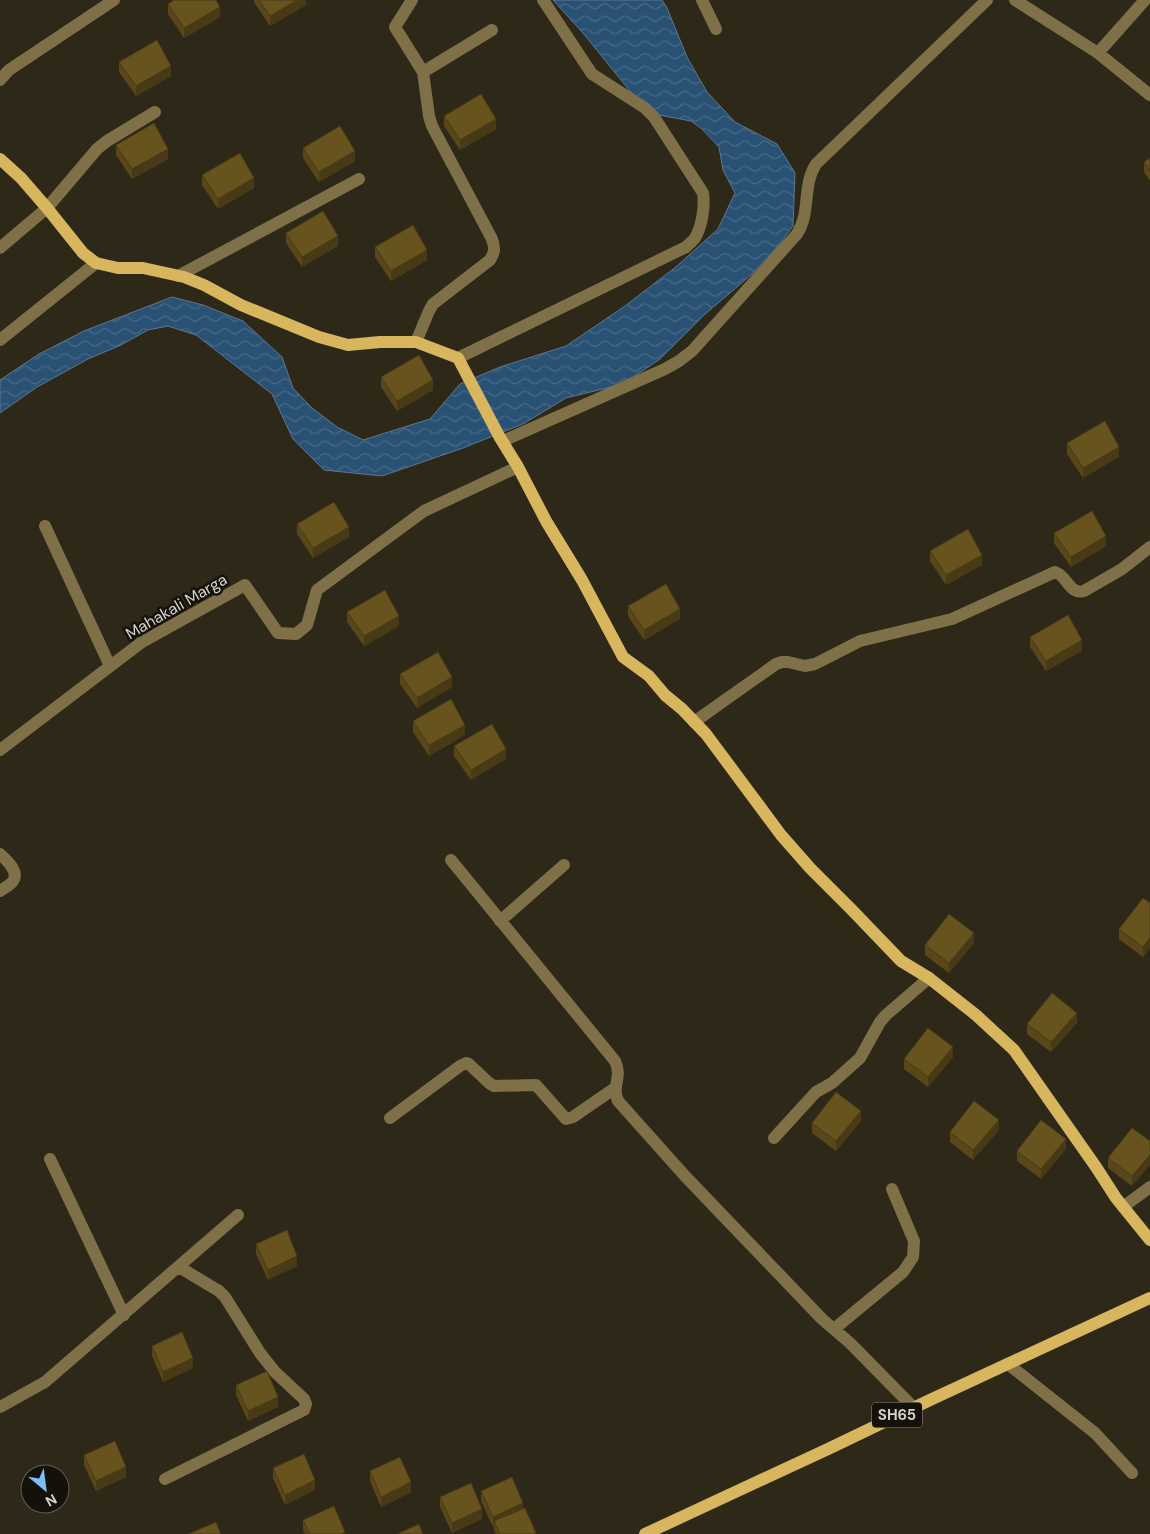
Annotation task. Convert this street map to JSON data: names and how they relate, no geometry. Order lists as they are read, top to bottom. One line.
{"streets":{"main road":["SH65"],"street":["Mahakali Marga"]},"north":"bottom right"}
